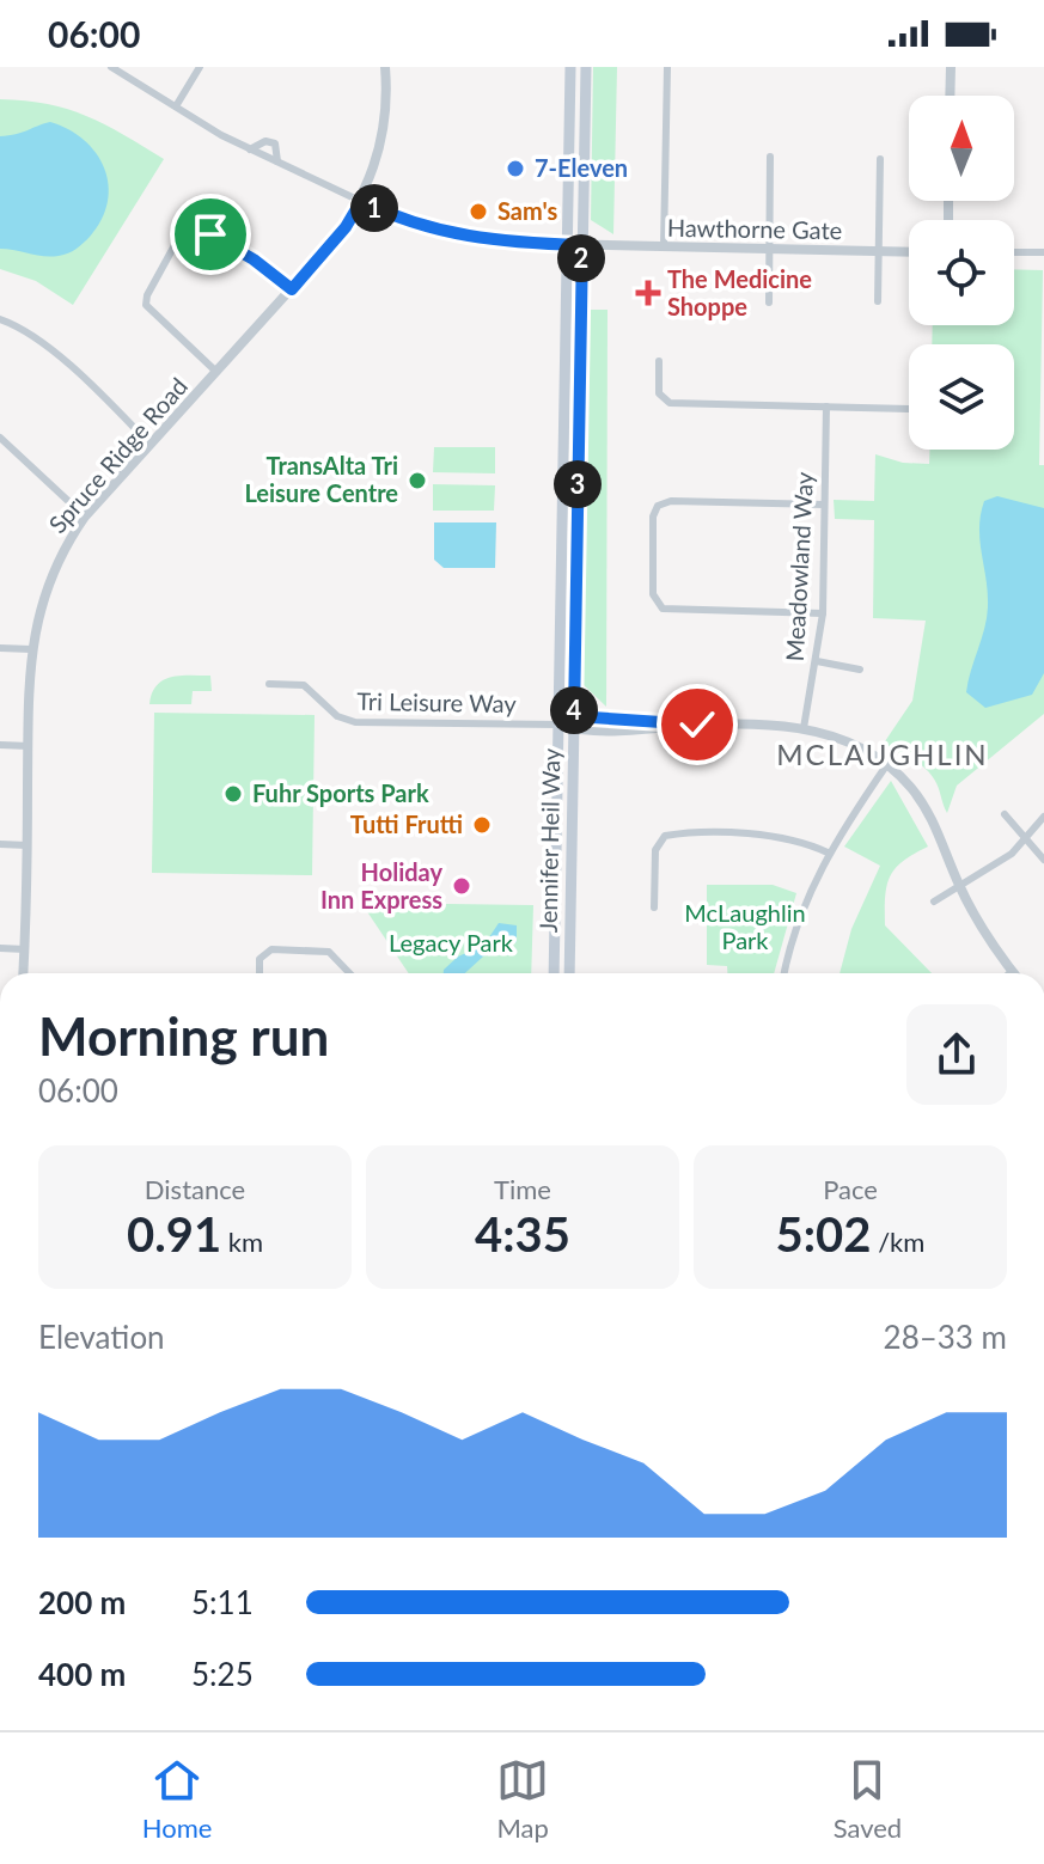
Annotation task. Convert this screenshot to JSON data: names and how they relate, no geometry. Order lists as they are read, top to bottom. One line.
{"streets":{"main road":["Jennifer Heil Way"],"street":["Hawthorne Gate","Spruce Ridge Road","Meadowland Way","Tri Leisure Way"]},"crossings":[["Hawthorne Gate","Spruce Ridge Road"],["Hawthorne Gate","Jennifer Heil Way"],["Tri Leisure Way","Jennifer Heil Way"]],"districts":["MCLAUGHLIN"],"parks":["McLaughlin Park","Legacy Park"],"places":{"other":["7-Eleven","Sam's","TransAlta Tri Leisure Centre","Fuhr Sports Park","Tutti Frutti","Holiday Inn Express"],"health":["The Medicine Shoppe"]},"north":"top","page":{"status":"06:00","pins":["1","2","3","4"],"heading":["Morning run","06:00"],"stats":[["Distance","0.91 km"],["Time","4:35"],["Pace","5:02 /km"]],"chart":["Elevation","28–33 m"],"list":[{"name":"200 m","note":"5:11"},{"name":"400 m","note":"5:25"}],"tabs":["Home","Map","Saved"]}}
